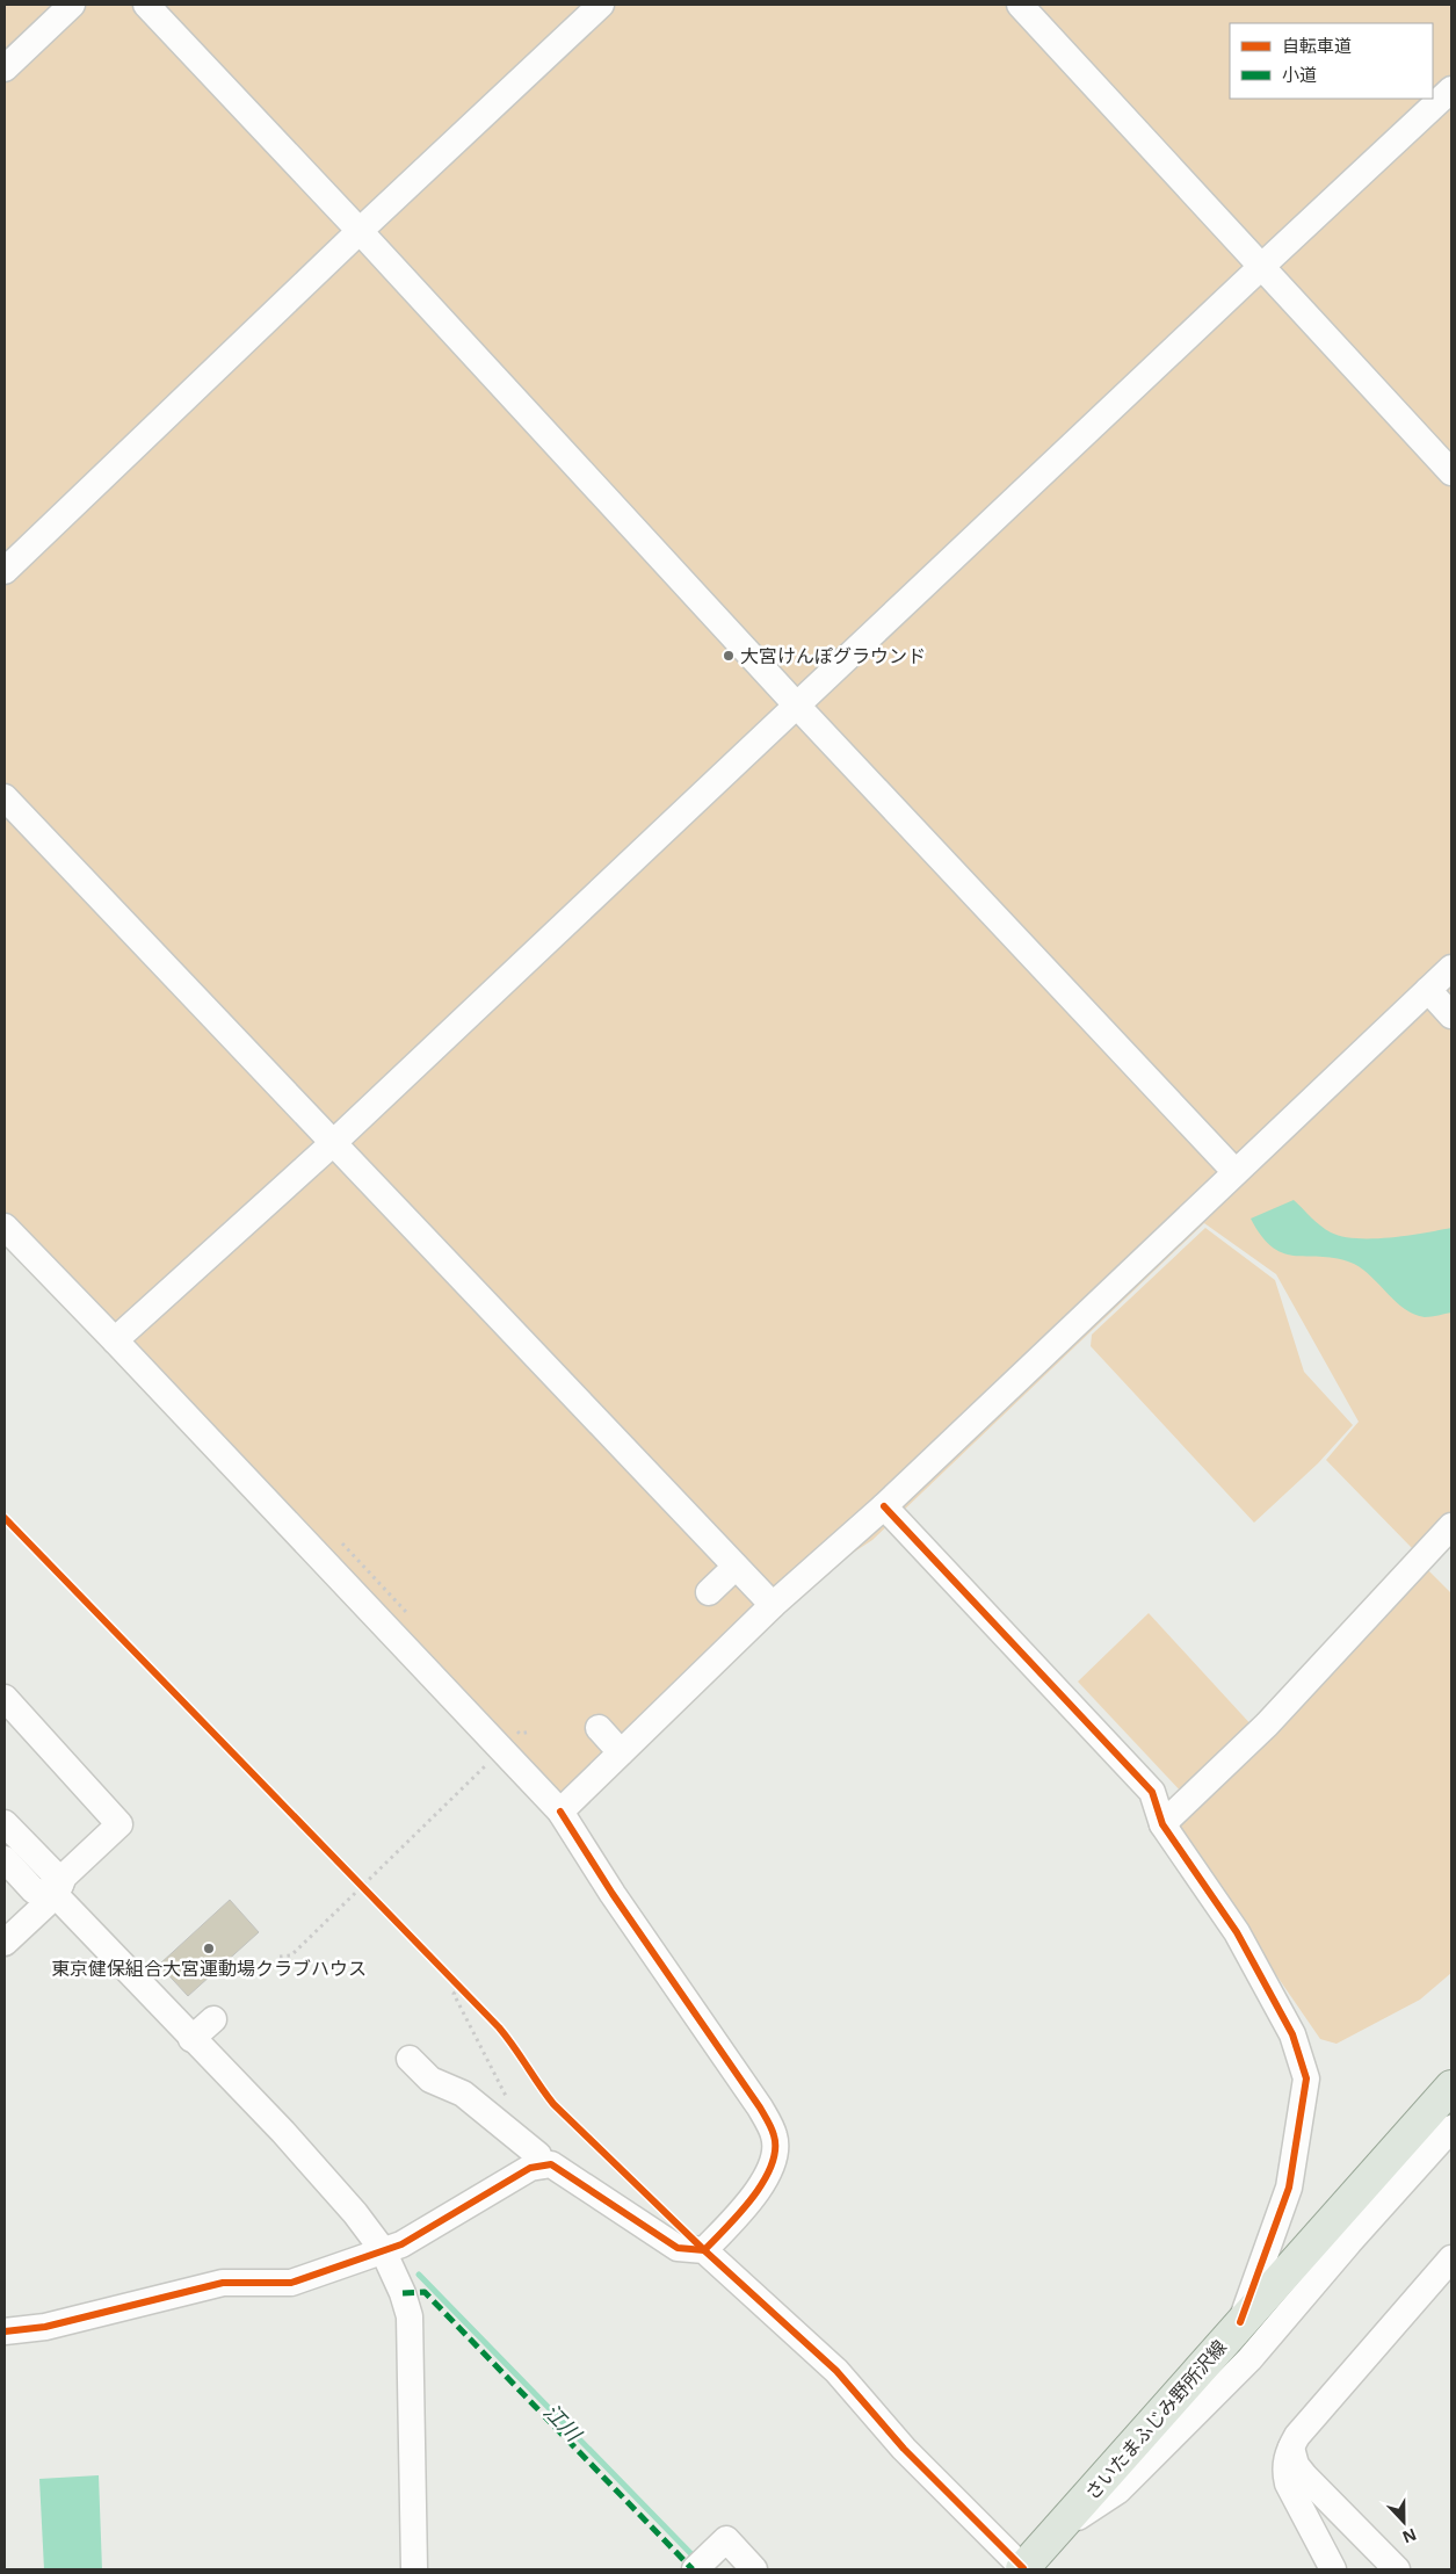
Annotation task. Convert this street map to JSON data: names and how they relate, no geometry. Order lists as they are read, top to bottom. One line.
{"streets":{"main road":["さいたまふじみ野所沢線"]},"water":["江川"],"places":["大宮けんぽグラウンド","東京健保組合大宮運動場クラブハウス"],"legend":["自転車道","小道"],"north":"bottom"}
